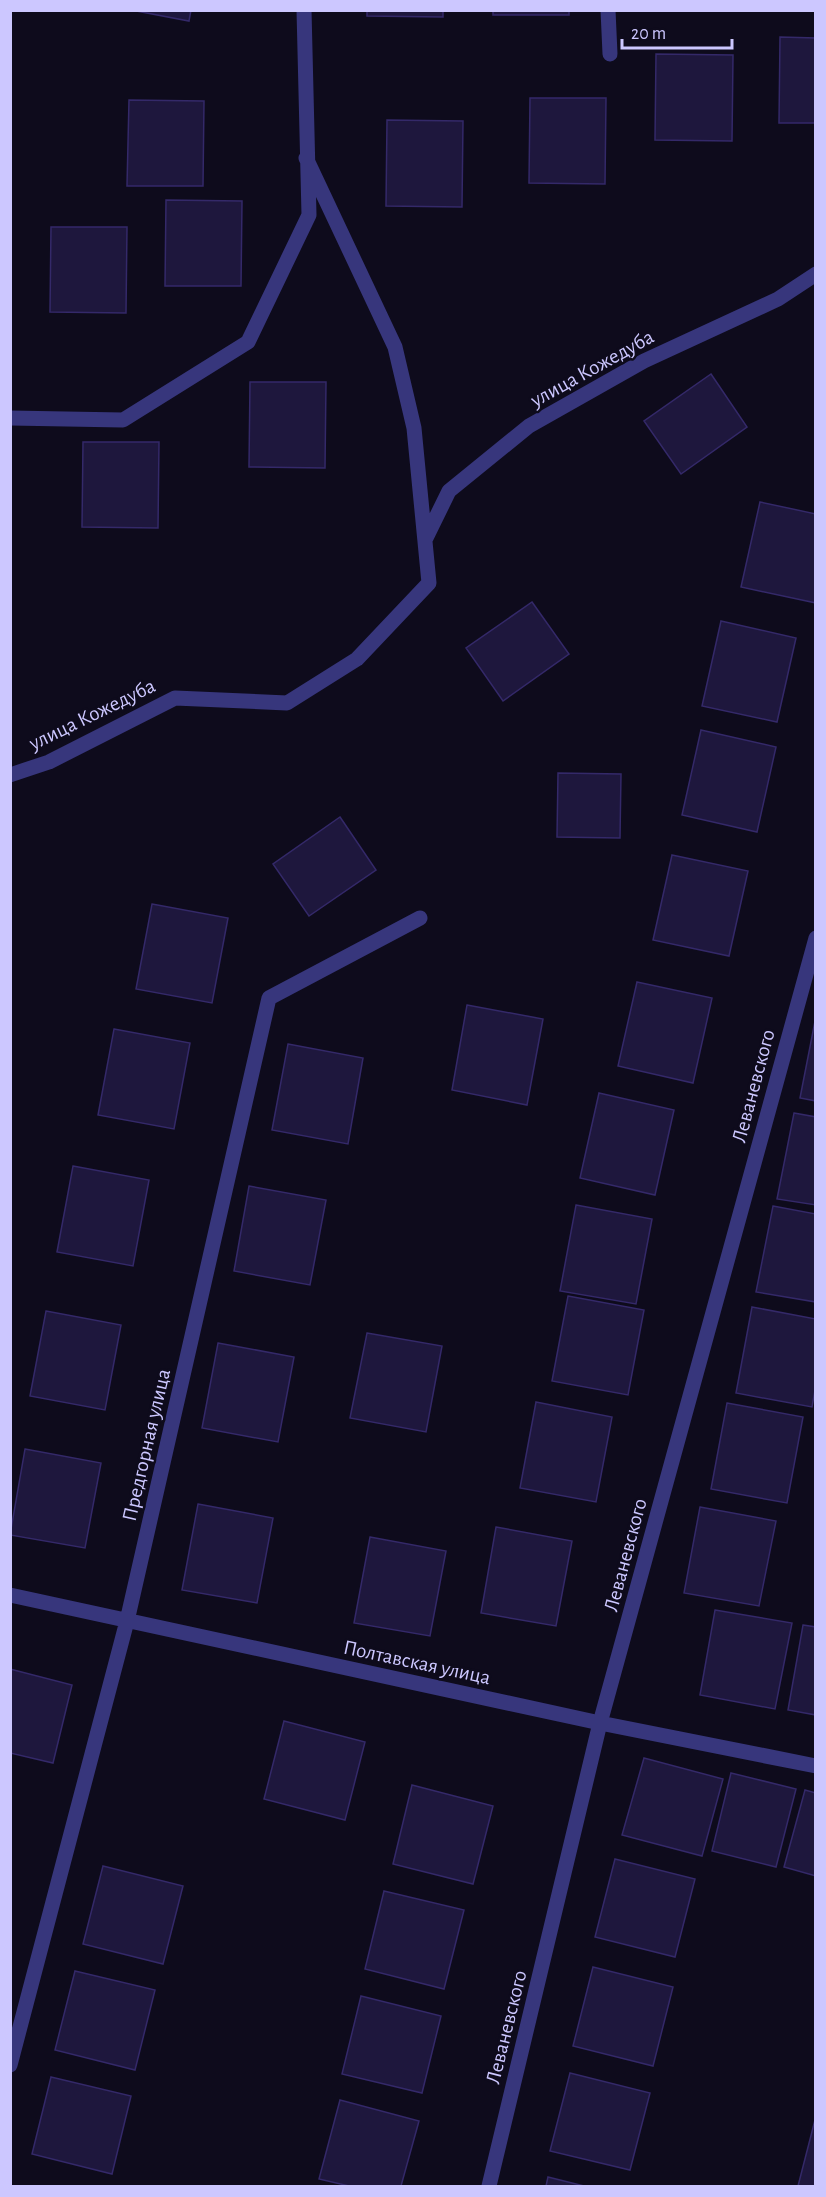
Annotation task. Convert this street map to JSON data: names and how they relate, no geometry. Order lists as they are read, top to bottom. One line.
{"streets":{"street":["улица Кожедуба","Леваневского","Предгорная улица","Полтавская улица"]},"crossings":[["Леваневского","Полтавская улица"],["Предгорная улица","Полтавская улица"]],"scale_bar":"20 m"}
